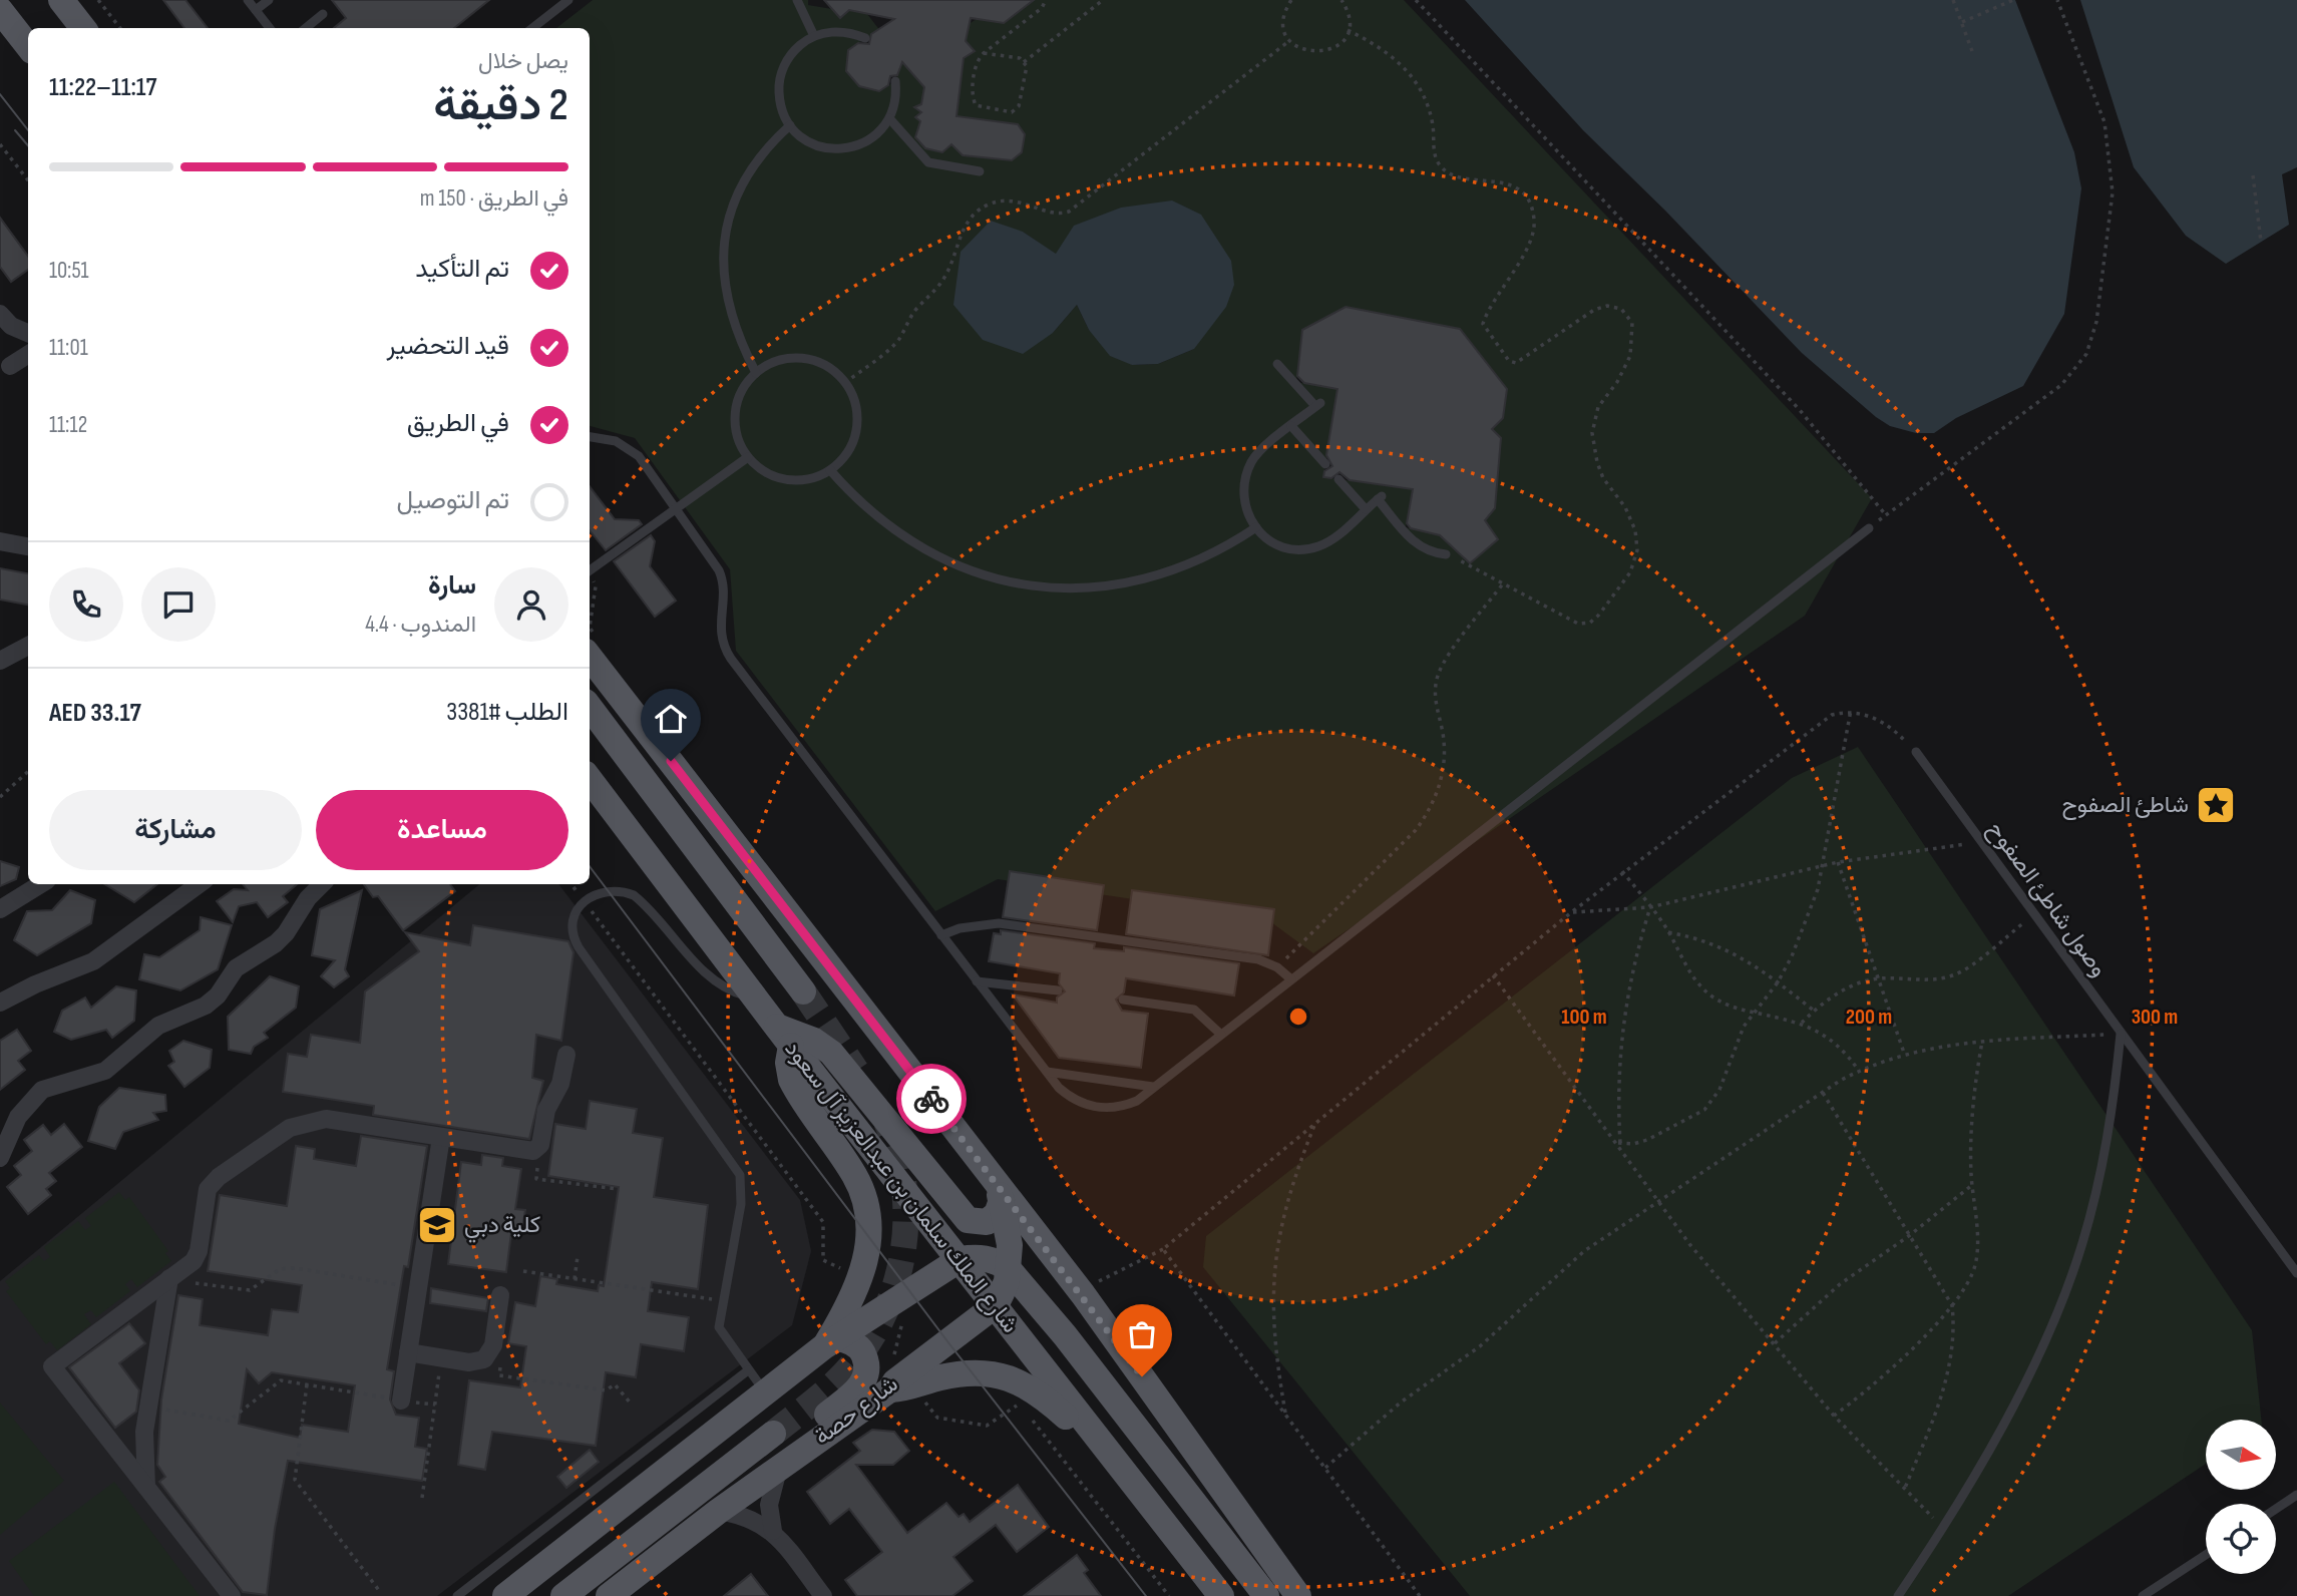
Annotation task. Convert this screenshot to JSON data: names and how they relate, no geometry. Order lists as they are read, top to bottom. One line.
{"streets":{"main road":["شارع الملك سلمان بن عبدالعزيز آل سعود","شارع حصة"],"lane":["وصول شاطئ الصفوح"]},"crossings":[["شارع الملك سلمان بن عبدالعزيز آل سعود","شارع حصة"]],"places":{"place":["شاطئ الصفوح"],"school or university":["كلية دبي"]},"north":"right","page":{"heading":["2 دقيقة","يصل خلال","11:17–11:22"],"panel":["سارة","المندوب · 4.4","الطلب #3381","AED 33.17"],"bar":"في الطريق · 150 m","list":[["تم التأكيد","10:51"],["قيد التحضير","11:01"],["في الطريق","11:12"],"تم التوصيل"],"buttons":["مساعدة","مشاركة"]},"rings":["100 m","200 m","300 m"]}
